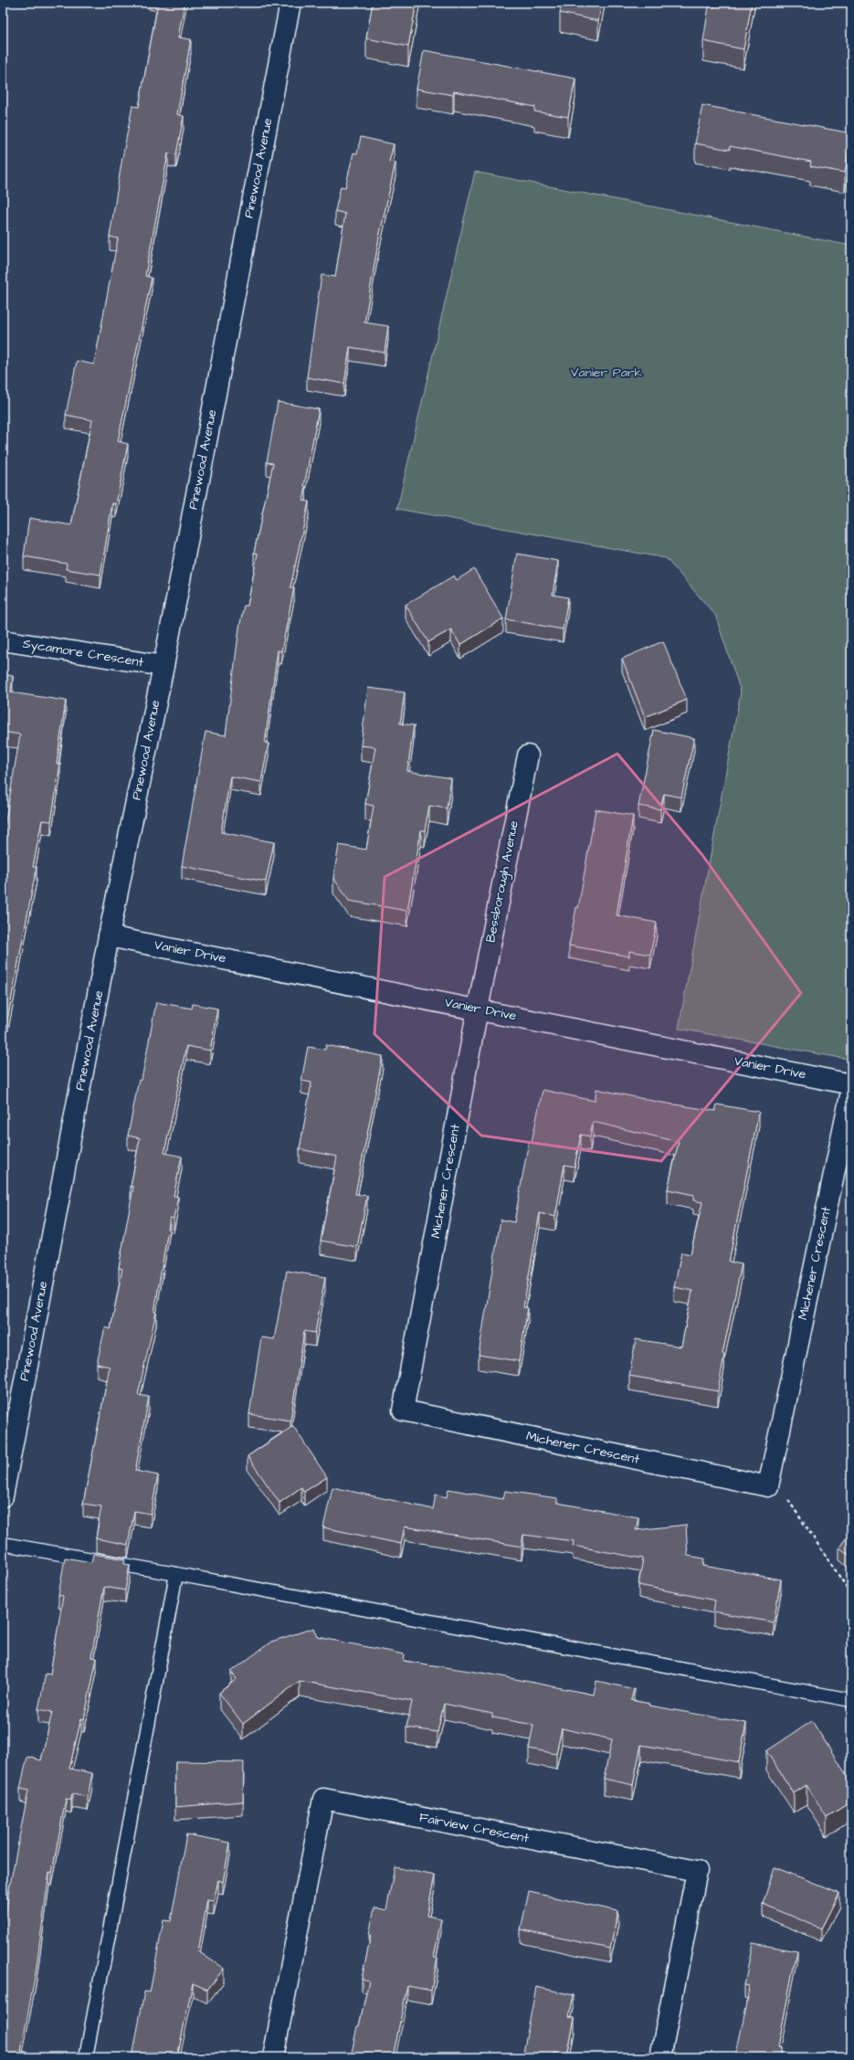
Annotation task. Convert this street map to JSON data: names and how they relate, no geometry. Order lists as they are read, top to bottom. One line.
{"streets":{"street":["Pinewood Avenue","Sycamore Crescent","Bessborough Avenue","Vanier Drive","Michener Crescent","Fairview Crescent"]},"crossings":[["Pinewood Avenue","Sycamore Crescent"],["Pinewood Avenue","Vanier Drive"],["Bessborough Avenue","Vanier Drive"],["Bessborough Avenue","Michener Crescent"],["Vanier Drive","Michener Crescent"]],"parks":["Vanier Park"]}
